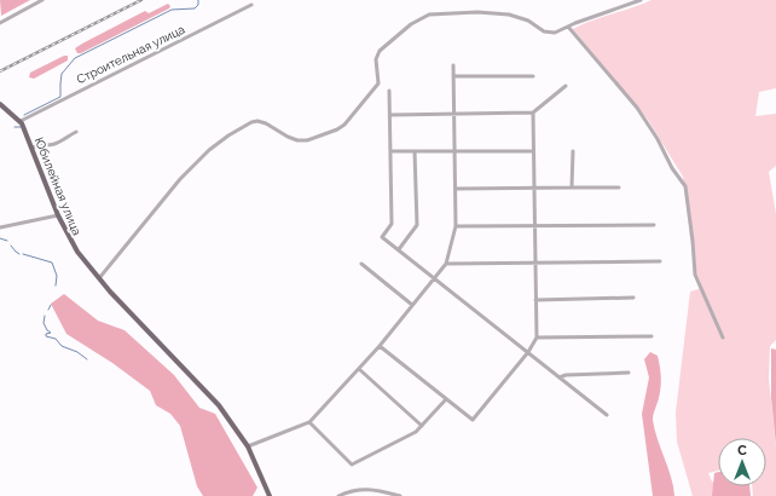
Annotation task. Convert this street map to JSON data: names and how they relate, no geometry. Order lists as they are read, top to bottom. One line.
{"streets":{"main road":["Юбилейная улица"],"street":["Строительная улица"]},"crossings":[["Строительная улица","Юбилейная улица"]],"north":"top"}
